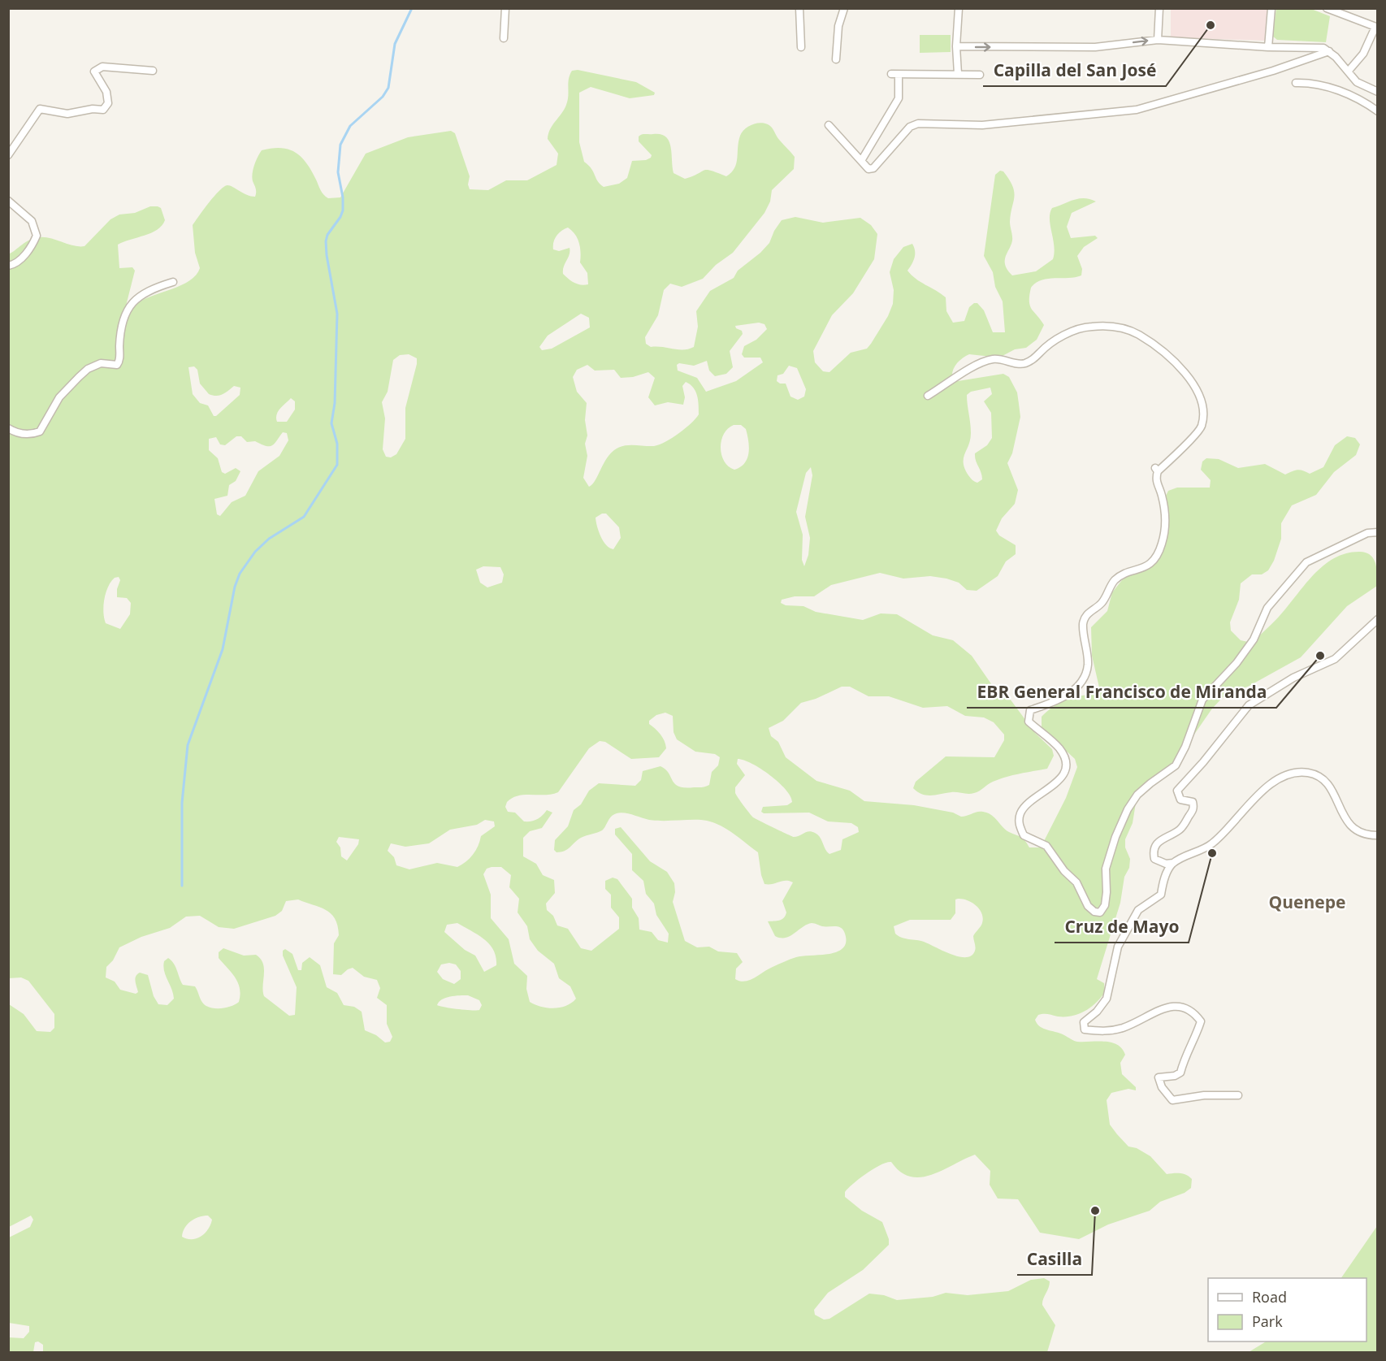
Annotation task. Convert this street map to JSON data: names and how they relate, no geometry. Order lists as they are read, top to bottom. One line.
{"districts":["Quenepe"],"places":["Capilla del San José","EBR General Francisco de Miranda","Cruz de Mayo","Casilla"],"legend":["Road","Park"]}
